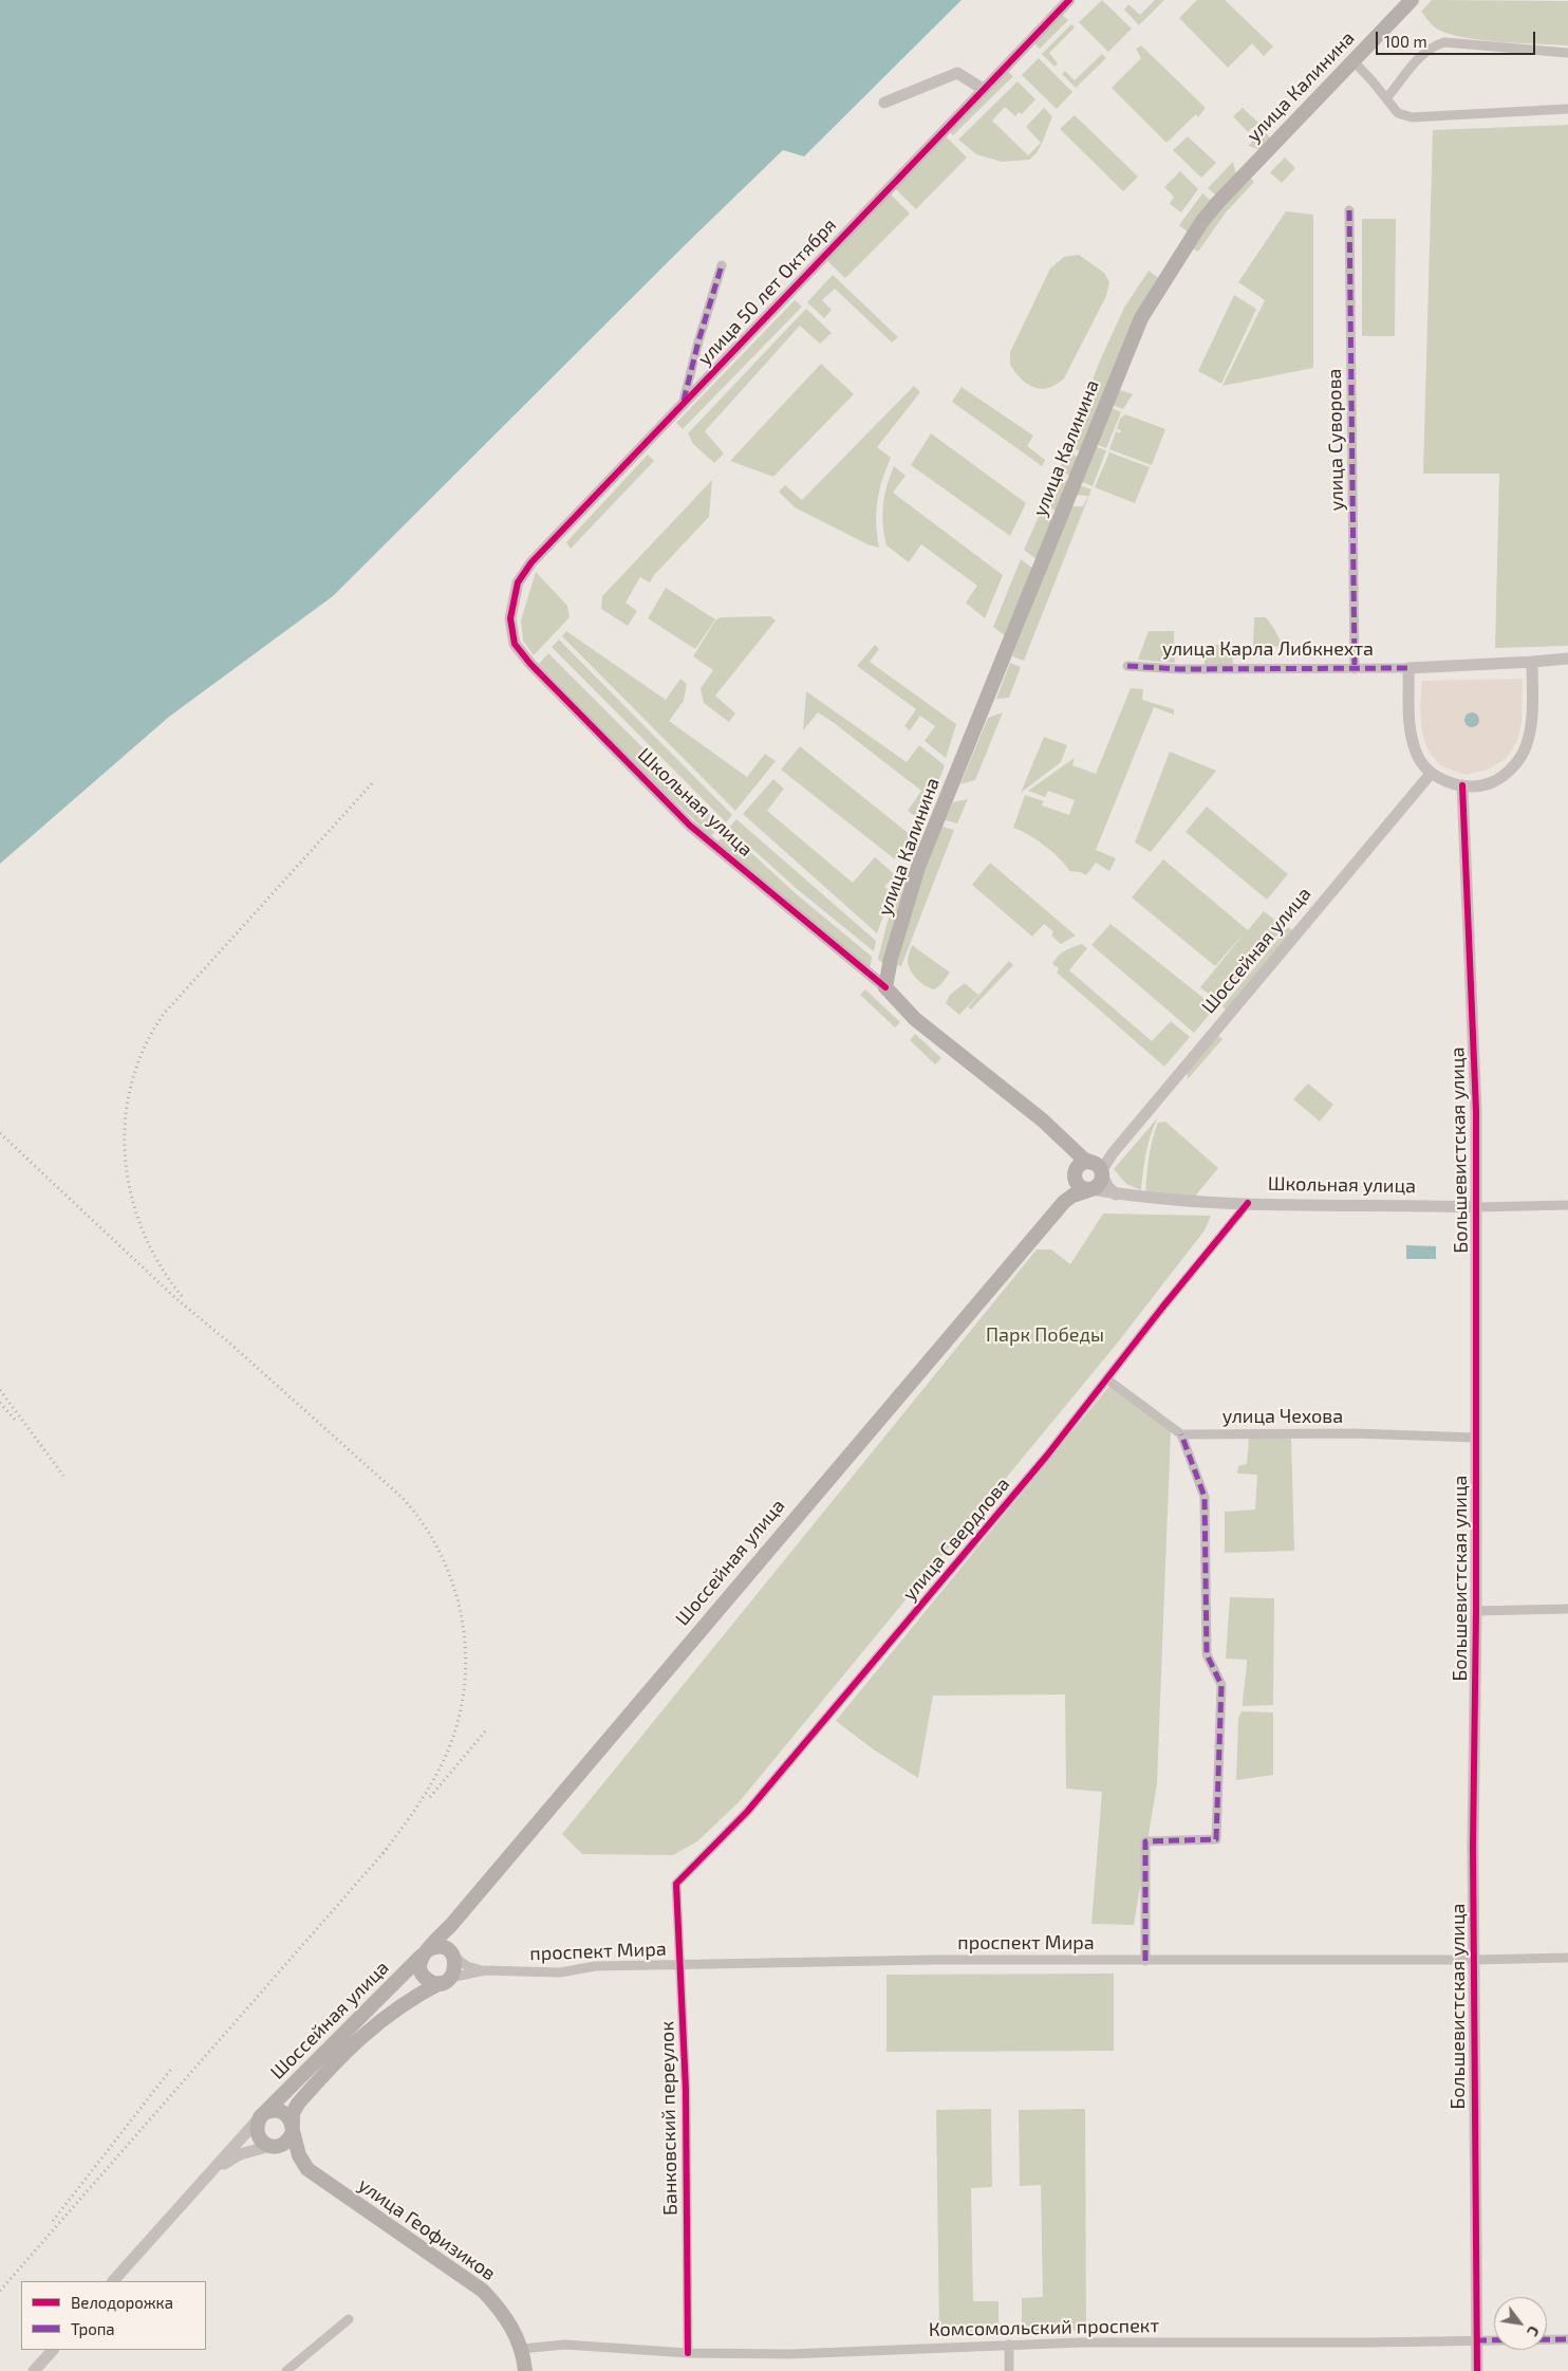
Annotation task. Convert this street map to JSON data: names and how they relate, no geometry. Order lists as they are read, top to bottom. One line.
{"streets":{"main road":["улица Калинина","Школьная улица","Шоссейная улица","улица Геофизиков"],"street":["улица 50 лет Октября","улица Суворова","улица Карла Либкнехта","Большевистская улица","улица Чехова","улица Свердлова","проспект Мира","Банковский переулок","Комсомольский проспект"]},"crossings":[["улица Калинина","Школьная улица"],["улица 50 лет Октября","Школьная улица"],["улица Суворова","улица Карла Либкнехта"],["улица Карла Либкнехта","Шоссейная улица"],["улица Карла Либкнехта","Большевистская улица"],["Школьная улица","Шоссейная улица"],["Школьная улица","Большевистская улица"],["Школьная улица","улица Свердлова"],["Шоссейная улица","Большевистская улица"],["Шоссейная улица","проспект Мира"],["Шоссейная улица","улица Геофизиков"],["Большевистская улица","улица Чехова"],["Большевистская улица","проспект Мира"],["Большевистская улица","Комсомольский проспект"],["улица Свердлова","Банковский переулок"],["проспект Мира","Банковский переулок"],["Банковский переулок","Комсомольский проспект"],["улица Геофизиков","Комсомольский проспект"]],"parks":["Парк Победы"],"legend":["Велодорожка","Тропа"],"scale_bar":"100 m","north":"bottom right"}
